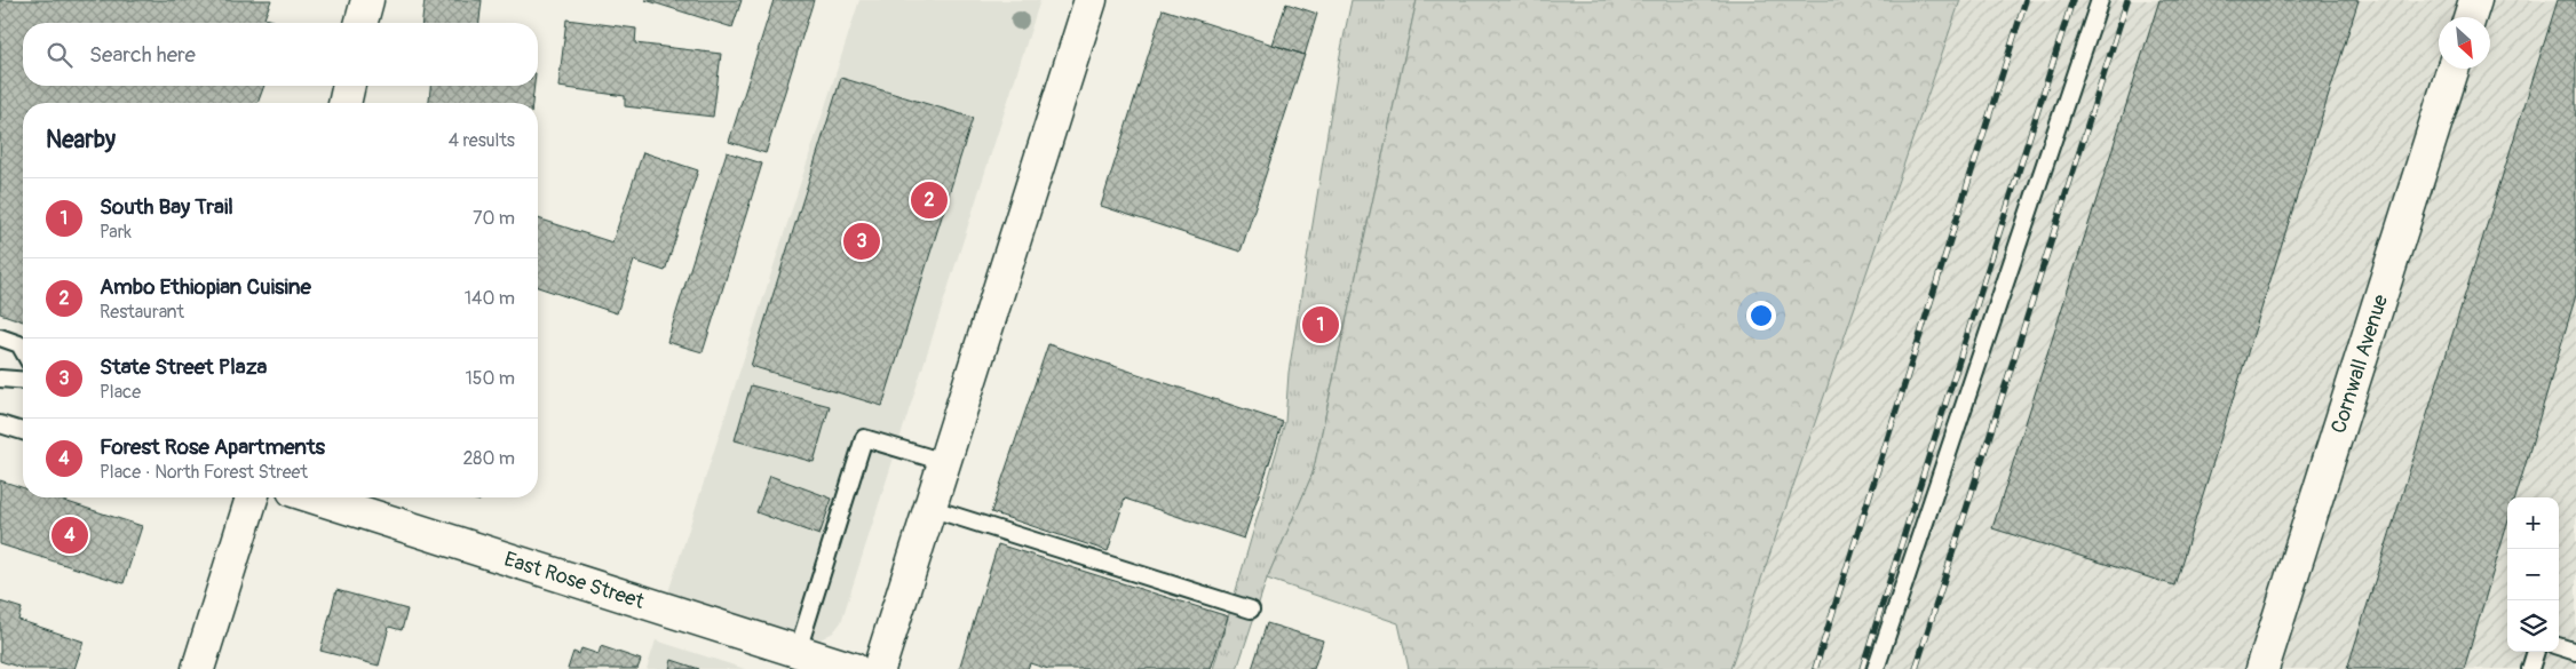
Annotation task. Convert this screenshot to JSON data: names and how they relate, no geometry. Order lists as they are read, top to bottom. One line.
{"streets":{"street":["Cornwall Avenue","East Rose Street"]},"north":"bottom right","page":{"search":"Search here","heading":["Nearby","4 results"],"list":[{"mark":"1","name":"South Bay Trail","note":"Park","value":"70 m"},{"mark":"2","name":"Ambo Ethiopian Cuisine","note":"Restaurant","value":"140 m"},{"mark":"3","name":"State Street Plaza","note":"Place","value":"150 m"},{"mark":"4","name":"Forest Rose Apartments","note":"Place · North Forest Street","value":"280 m"}],"pins":["2","3","1","4"],"map_buttons":["+","−"]}}
